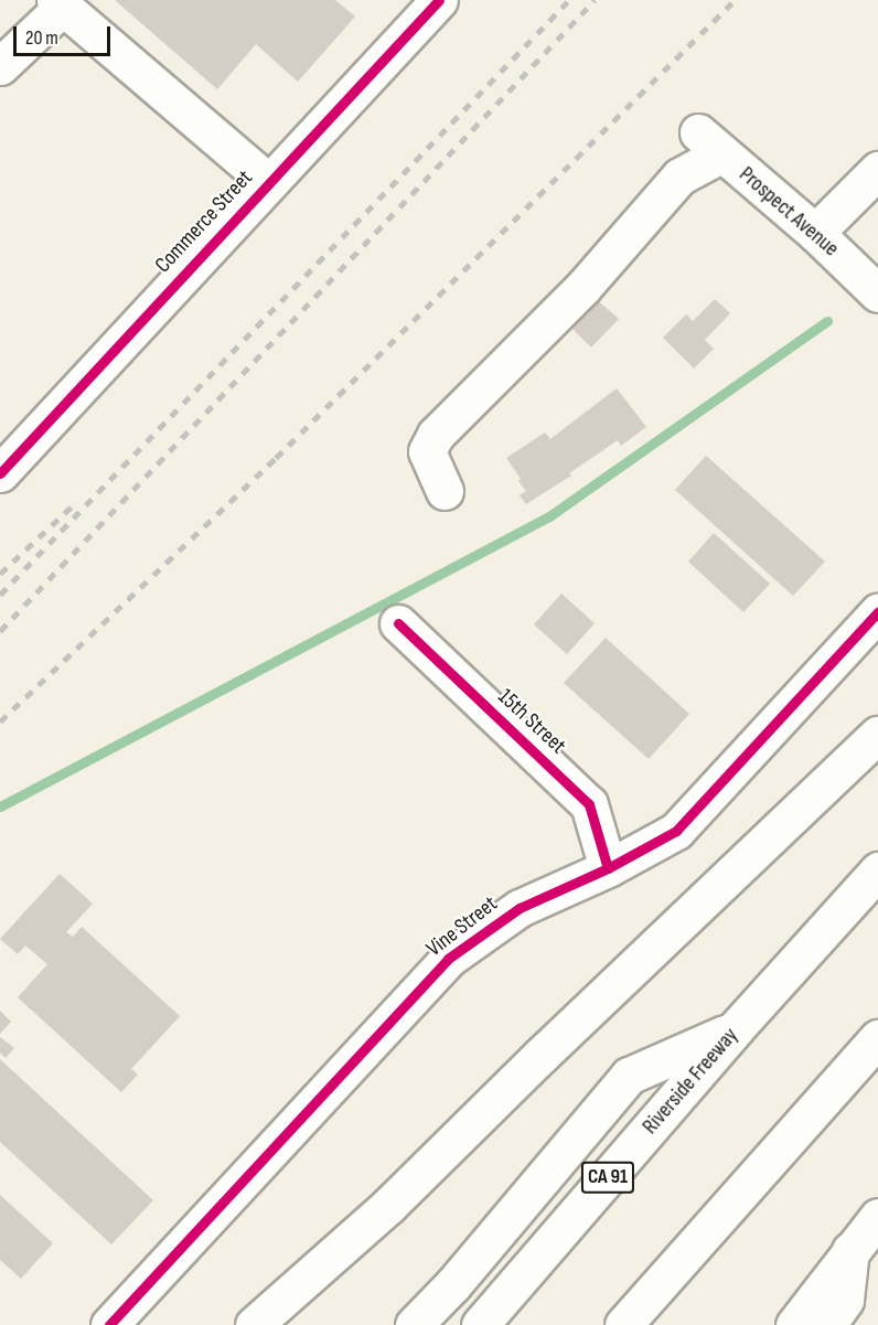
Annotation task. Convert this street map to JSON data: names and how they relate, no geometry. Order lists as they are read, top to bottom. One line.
{"streets":{"main road":["Prospect Avenue","Commerce Street","15th Street","Vine Street","Riverside Freeway","CA 91"]},"crossings":[["15th Street","Vine Street"]],"scale_bar":"20 m"}
